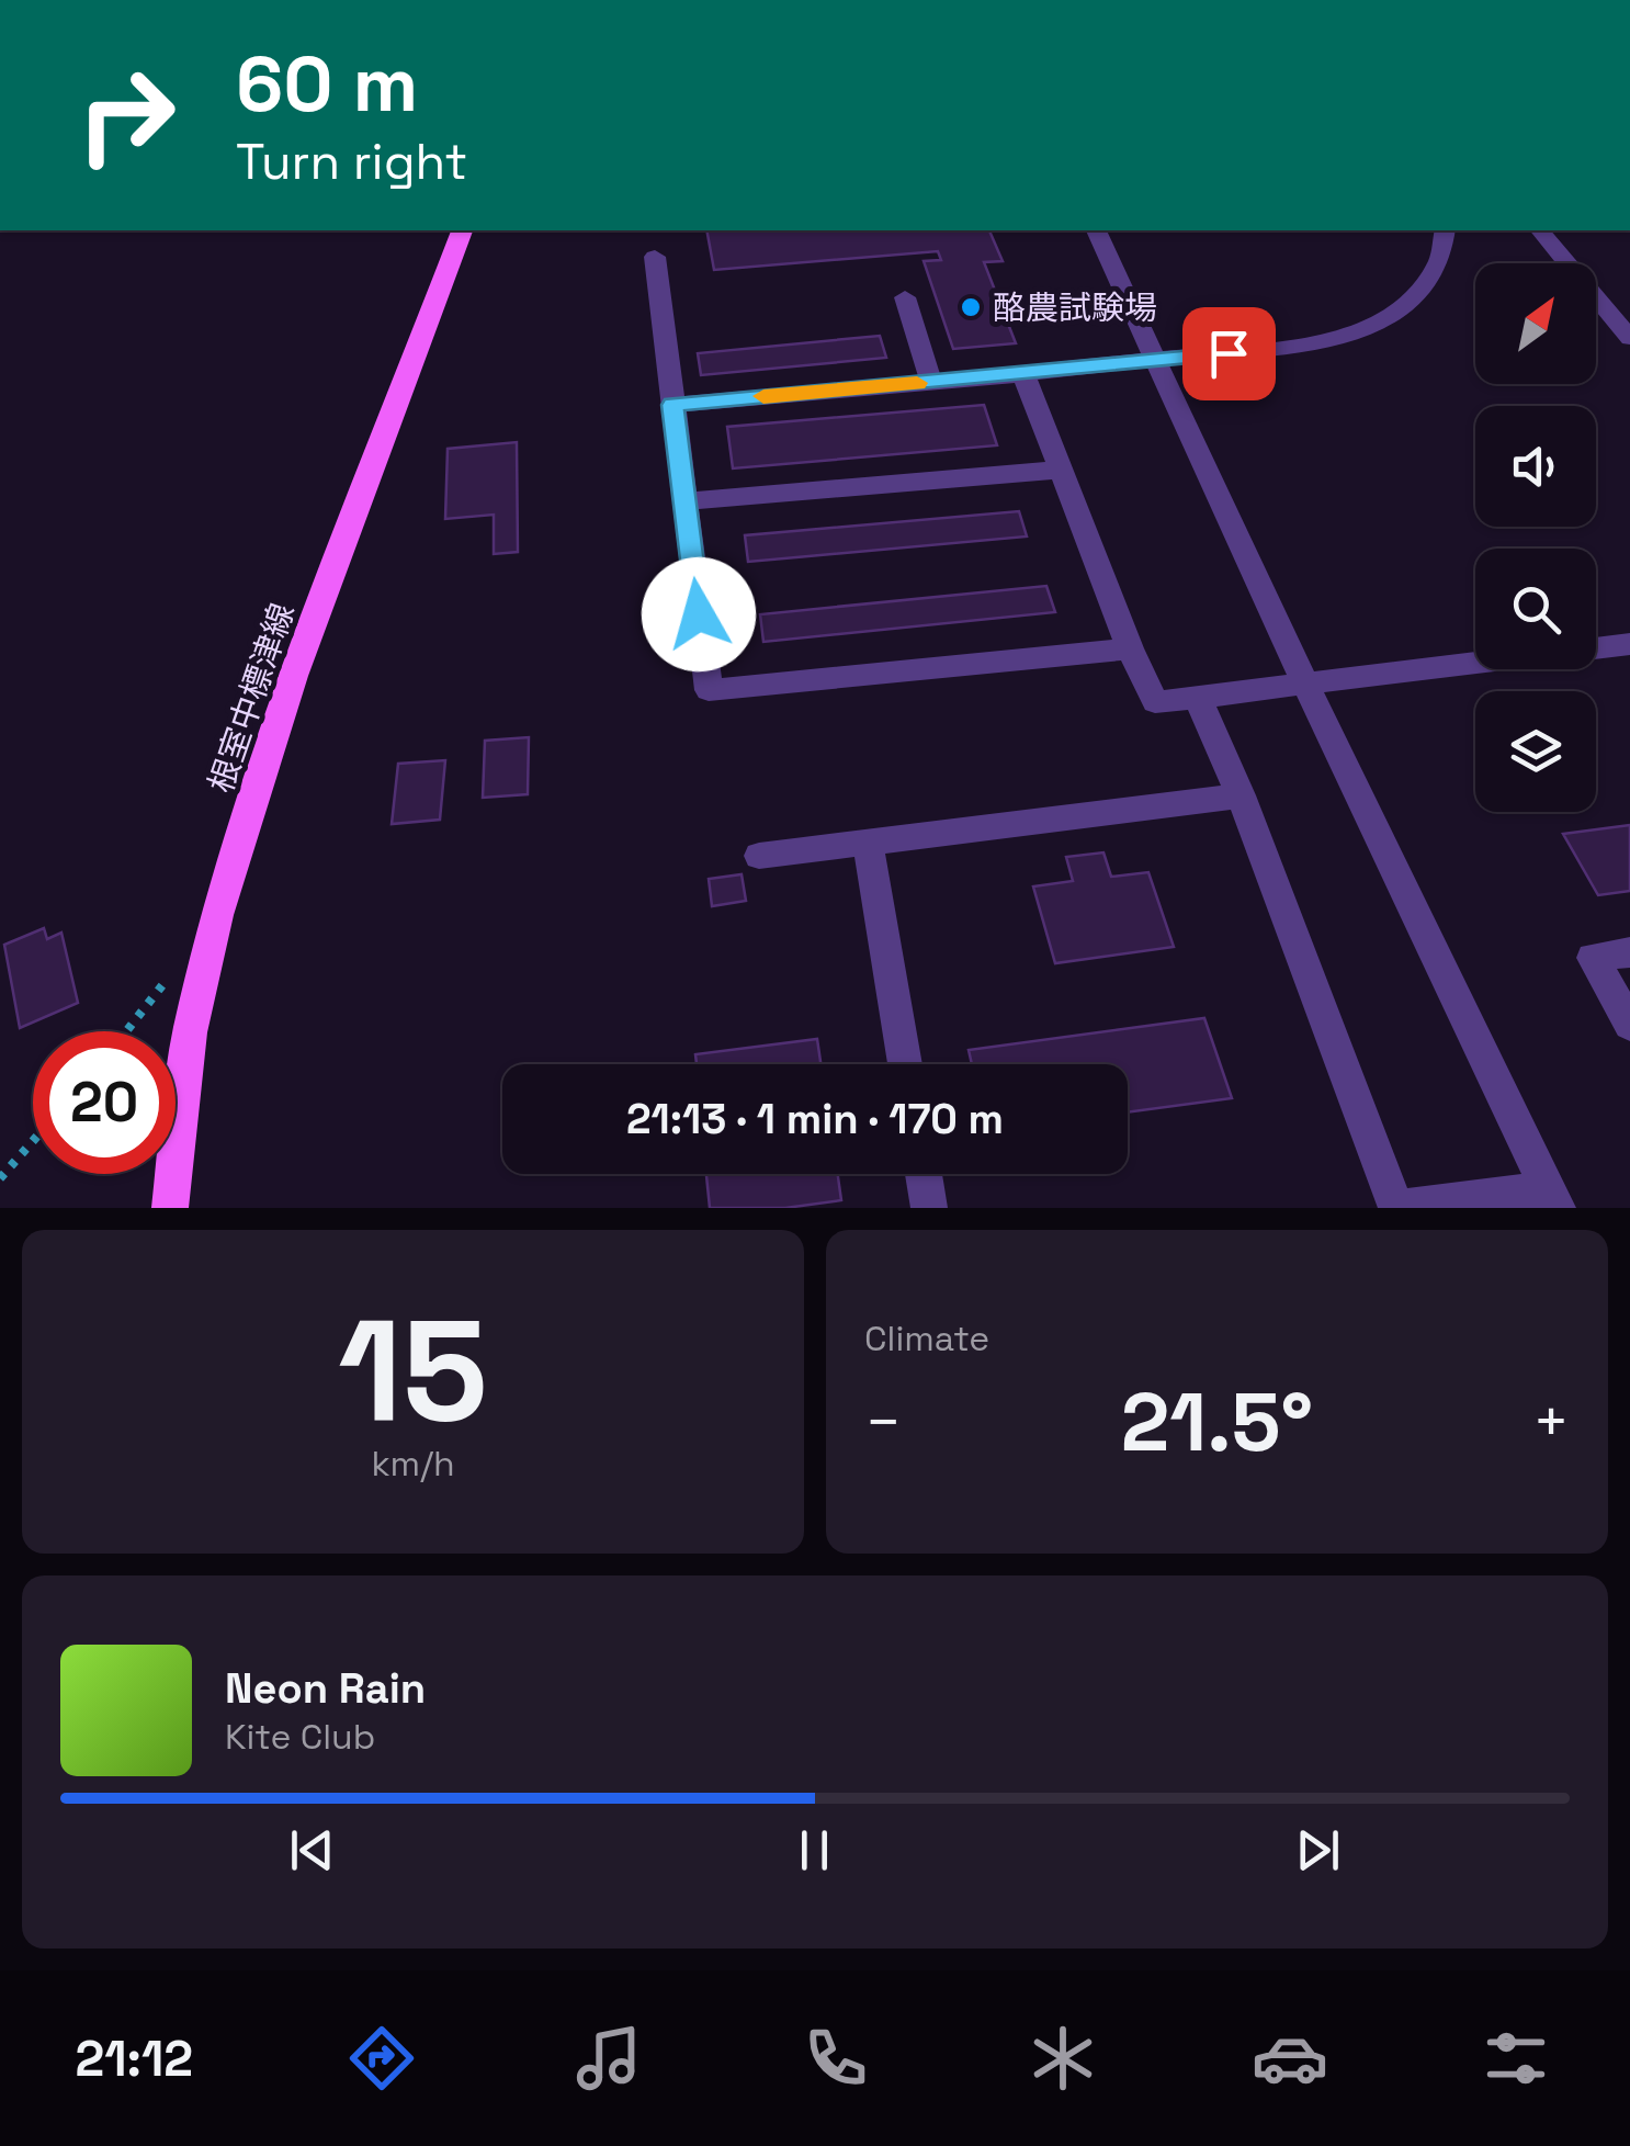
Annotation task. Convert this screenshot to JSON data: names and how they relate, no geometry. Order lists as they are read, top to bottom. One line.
{"streets":{"main road":["根室中標津線"]},"places":["酪農試験場"],"north":"top right","page":{"turn":["60 m","Turn right"],"limit":"20","trip":"21:13 · 1 min · 170 m","tile":[["15","km/h"],"Climate"],"heat":["−","21.5°","+"],"song":["Neon Rain","Kite Club"],"tabs":"21:12"}}
